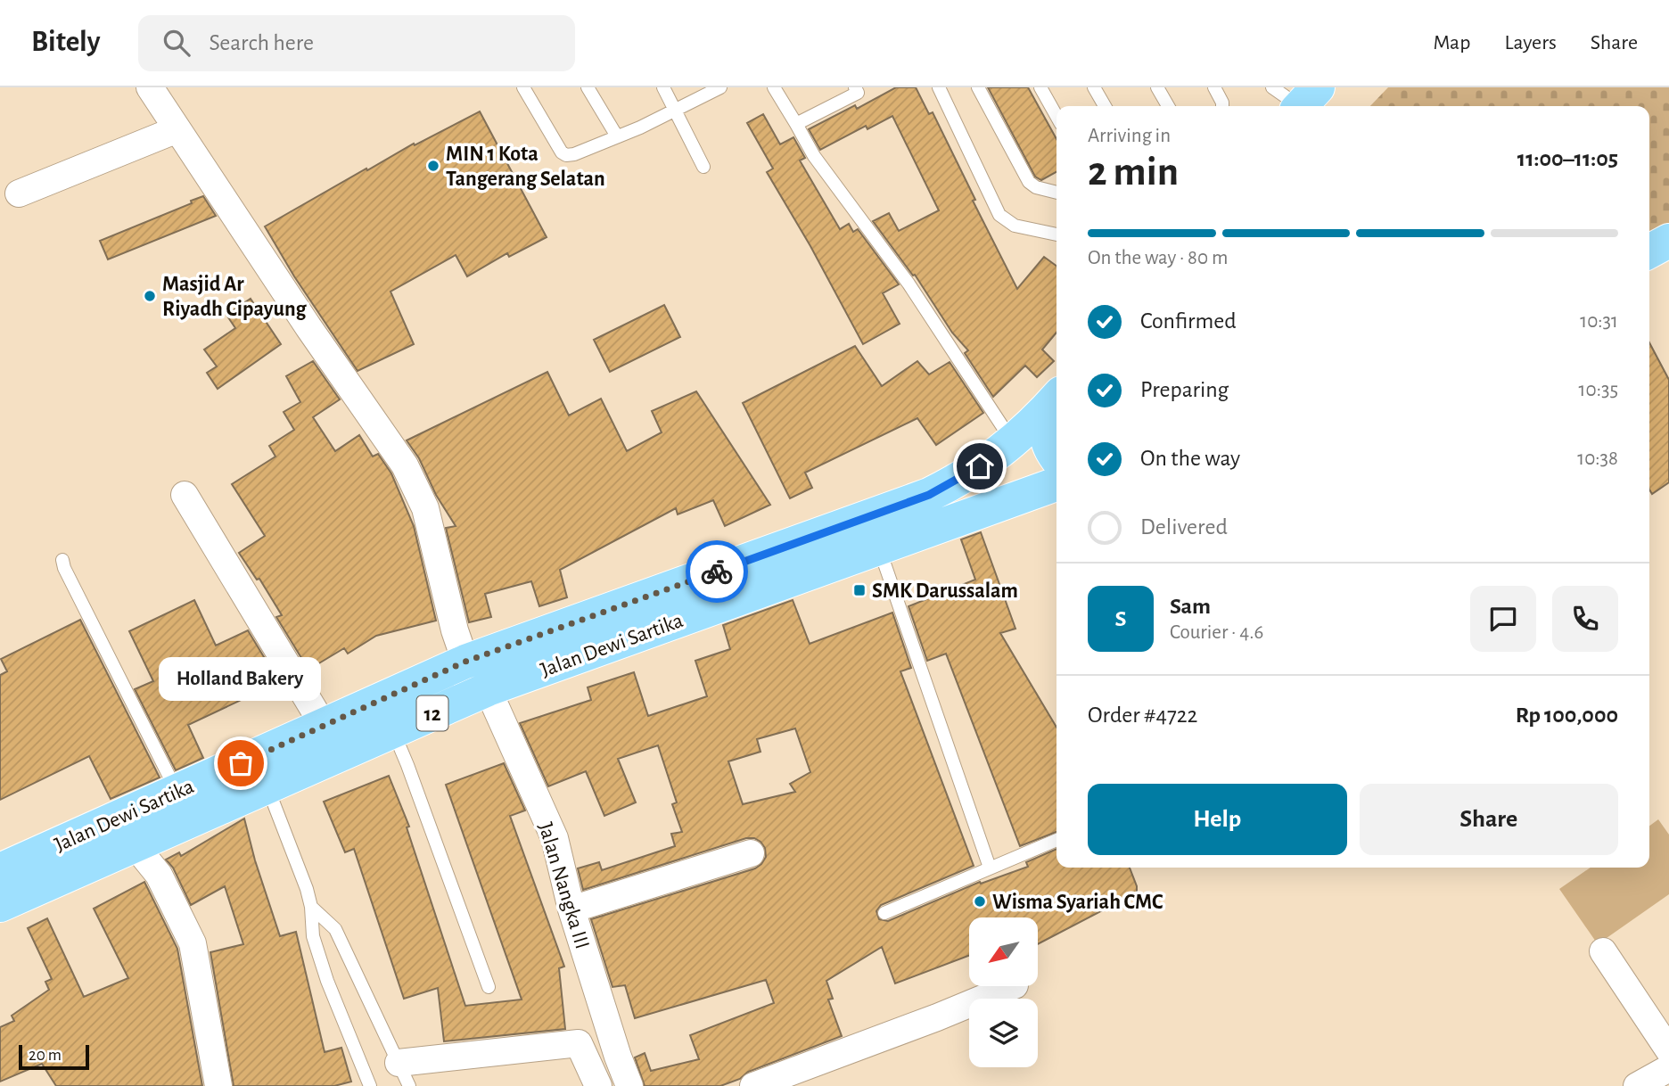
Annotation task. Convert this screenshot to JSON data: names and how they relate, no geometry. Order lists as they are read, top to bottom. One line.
{"streets":{"highway":["Jalan Dewi Sartika","12"],"street":["Jalan Nangka III"]},"crossings":[["Jalan Dewi Sartika","Jalan Nangka III"]],"places":{"other":["MIN 1 Kota Tangerang Selatan","Masjid Ar Riyadh Cipayung","Holland Bakery","Wisma Syariah CMC"],"transit":["SMK Darussalam"]},"scale_bar":"20 m","north":"bottom left","page":{"header":"Bitely","search":"Search here","nav":["Map","Layers","Share"],"heading":["2 min","Arriving in","11:00–11:05"],"panel":["Sam","Courier · 4.6","Order #4722","Rp 100,000"],"bar":"On the way · 80 m","list":[["Confirmed","10:31"],["Preparing","10:35"],["On the way","10:38"],"Delivered"],"round":"S","bubble":"Holland Bakery","buttons":["Help","Share"],"scale":"20 m"}}
